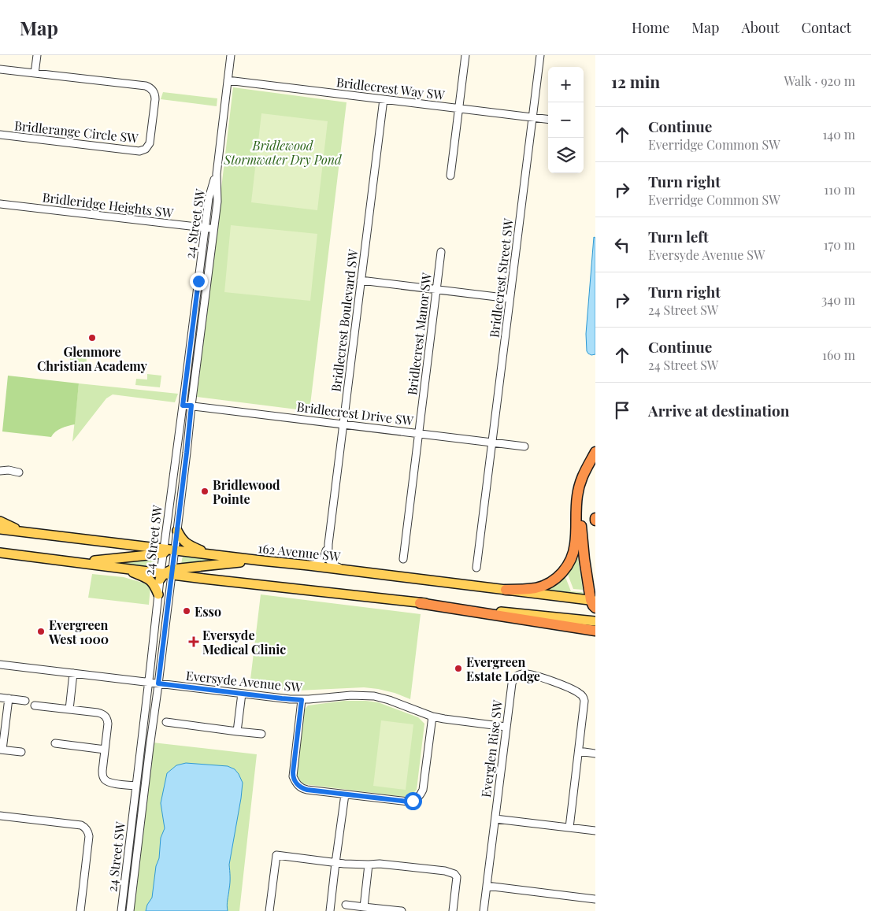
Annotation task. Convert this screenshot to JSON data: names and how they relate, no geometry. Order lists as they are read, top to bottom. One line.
{"streets":{"main road":["162 Avenue SW"],"street":["Bridlecrest Way SW","Bridlerange Circle SW","Bridleridge Heights SW","24 Street SW","Bridlecrest Street SW","Bridlecrest Boulevard SW","Bridlecrest Manor SW","Bridlecrest Drive SW","Eversyde Avenue SW","Everglen Rise SW"]},"crossings":[["Bridlecrest Way SW","24 Street SW"],["Bridlecrest Way SW","Bridlecrest Street SW"],["Bridlecrest Way SW","Bridlecrest Boulevard SW"],["Bridleridge Heights SW","24 Street SW"],["24 Street SW","Bridlecrest Drive SW"],["24 Street SW","162 Avenue SW"],["24 Street SW","Eversyde Avenue SW"],["Bridlecrest Street SW","Bridlecrest Drive SW"],["Bridlecrest Boulevard SW","Bridlecrest Drive SW"],["Bridlecrest Manor SW","Bridlecrest Drive SW"],["Eversyde Avenue SW","Everglen Rise SW"]],"parks":["Bridlewood Stormwater Dry Pond"],"places":{"other":["Glenmore Christian Academy","Bridlewood Pointe","Esso","Evergreen West 1000","Evergreen Estate Lodge"],"health":["Eversyde Medical Clinic"]},"page":{"header":"Map","nav":["Home","Map","About","Contact"],"heading":["12 min","Walk · 920 m"],"map_buttons":["+","−"],"list":[["Continue","Everridge Common SW","140 m"],["Turn right","Everridge Common SW","110 m"],["Turn left","Eversyde Avenue SW","170 m"],["Turn right","24 Street SW","340 m"],["Continue","24 Street SW","160 m"],"Arrive at destination"]}}
